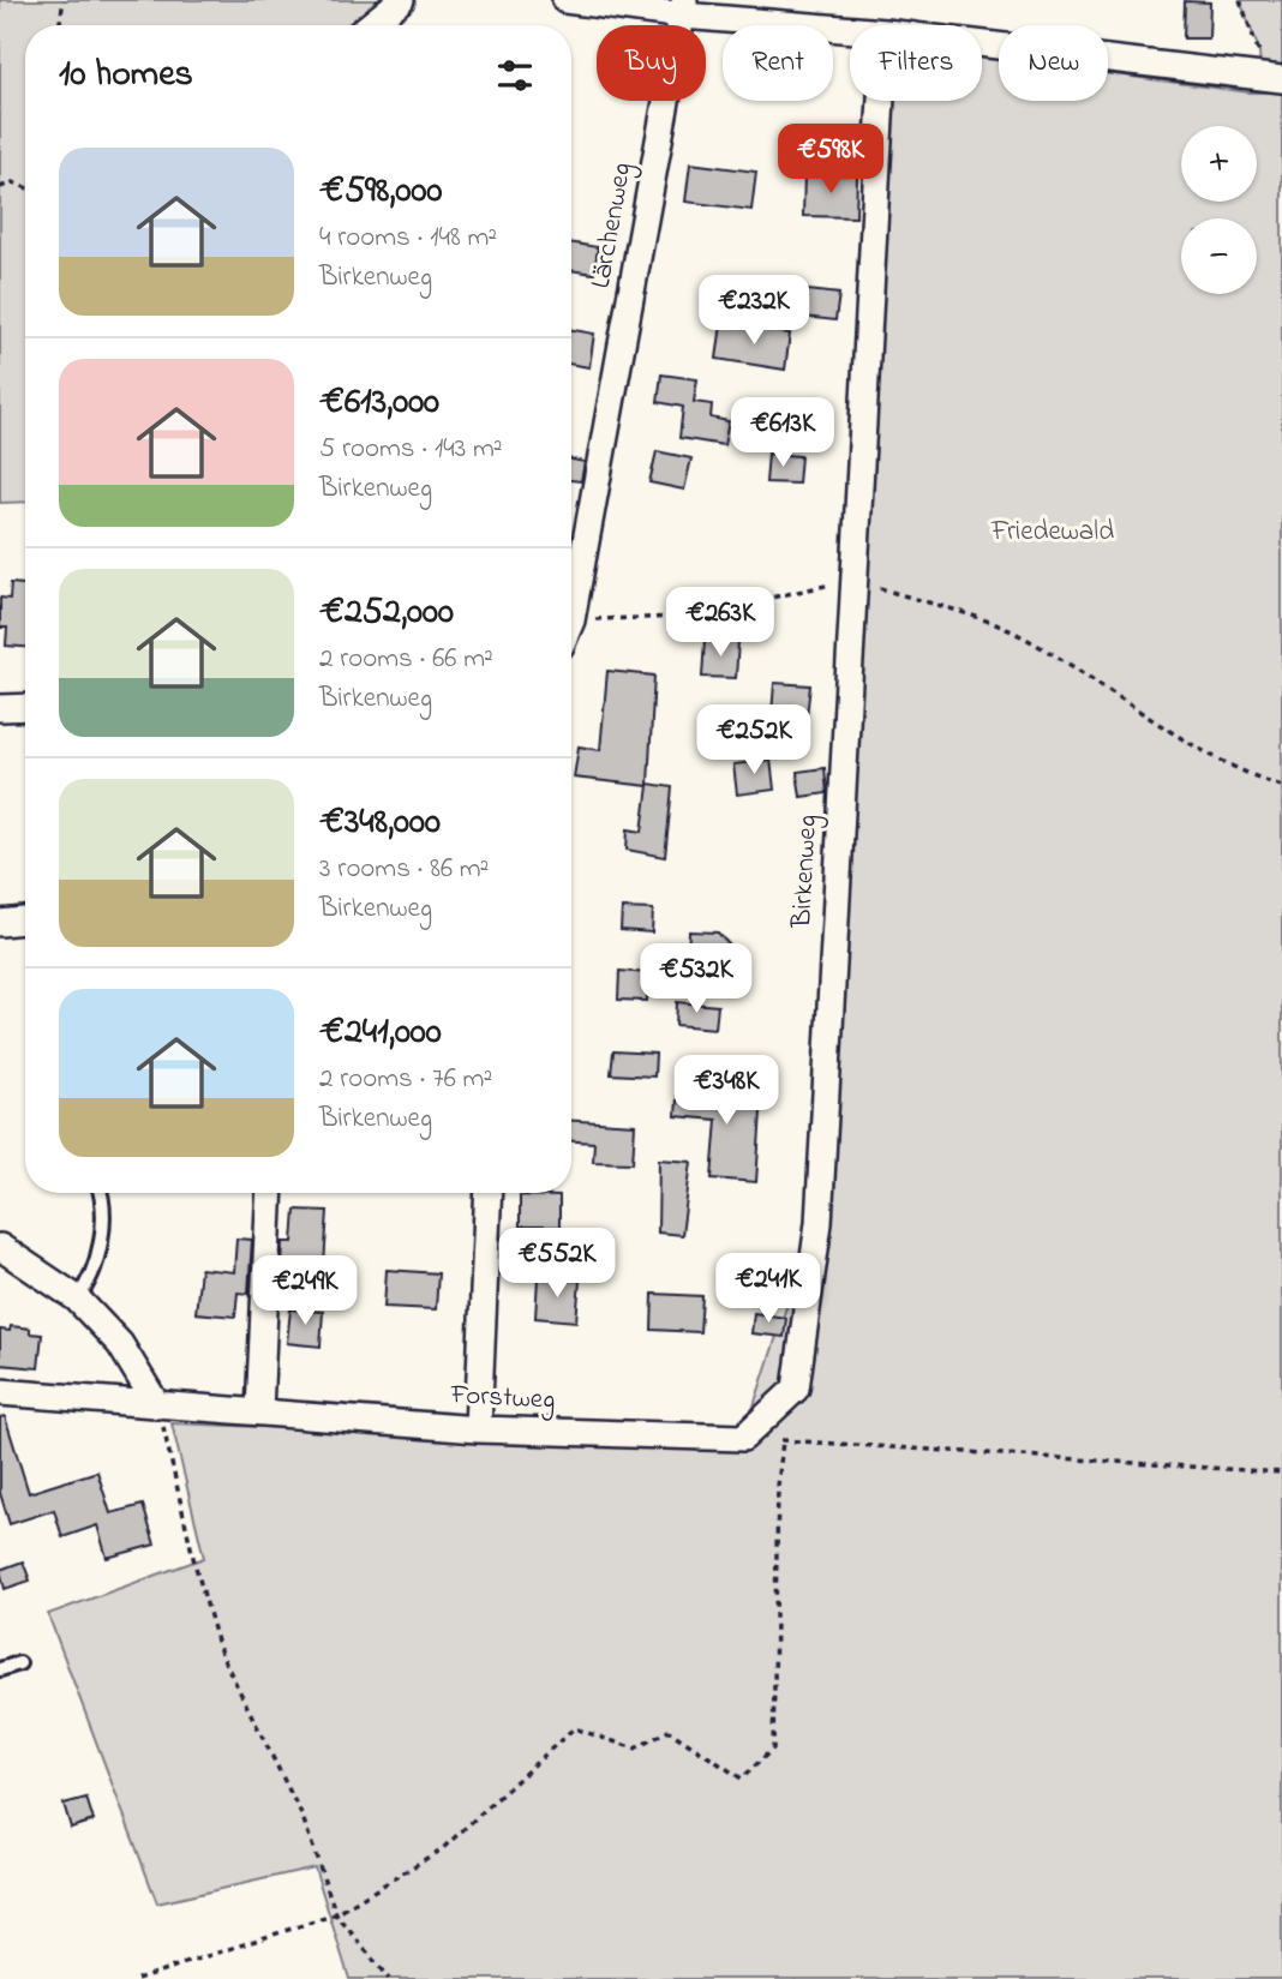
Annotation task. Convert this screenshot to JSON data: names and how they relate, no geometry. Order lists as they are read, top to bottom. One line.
{"streets":{"street":["Lärchenweg","Birkenweg","Forstweg"]},"crossings":[["Birkenweg","Forstweg"]],"parks":["Friedewald"],"page":{"chip":["Buy","Rent","Filters","New"],"heading":"10 homes","price":["€598K","€232K","€613K","€263K","€252K","€532K","€348K","€552K","€241K","€249K"],"map_buttons":["+","−"],"list":[{"name":"€598,000","note":"4 rooms · 148 m² · Birkenweg"},{"name":"€613,000","note":"5 rooms · 143 m² · Birkenweg"},{"name":"€252,000","note":"2 rooms · 66 m² · Birkenweg"},{"name":"€348,000","note":"3 rooms · 86 m² · Birkenweg"},{"name":"€241,000","note":"2 rooms · 76 m² · Birkenweg"}]}}
